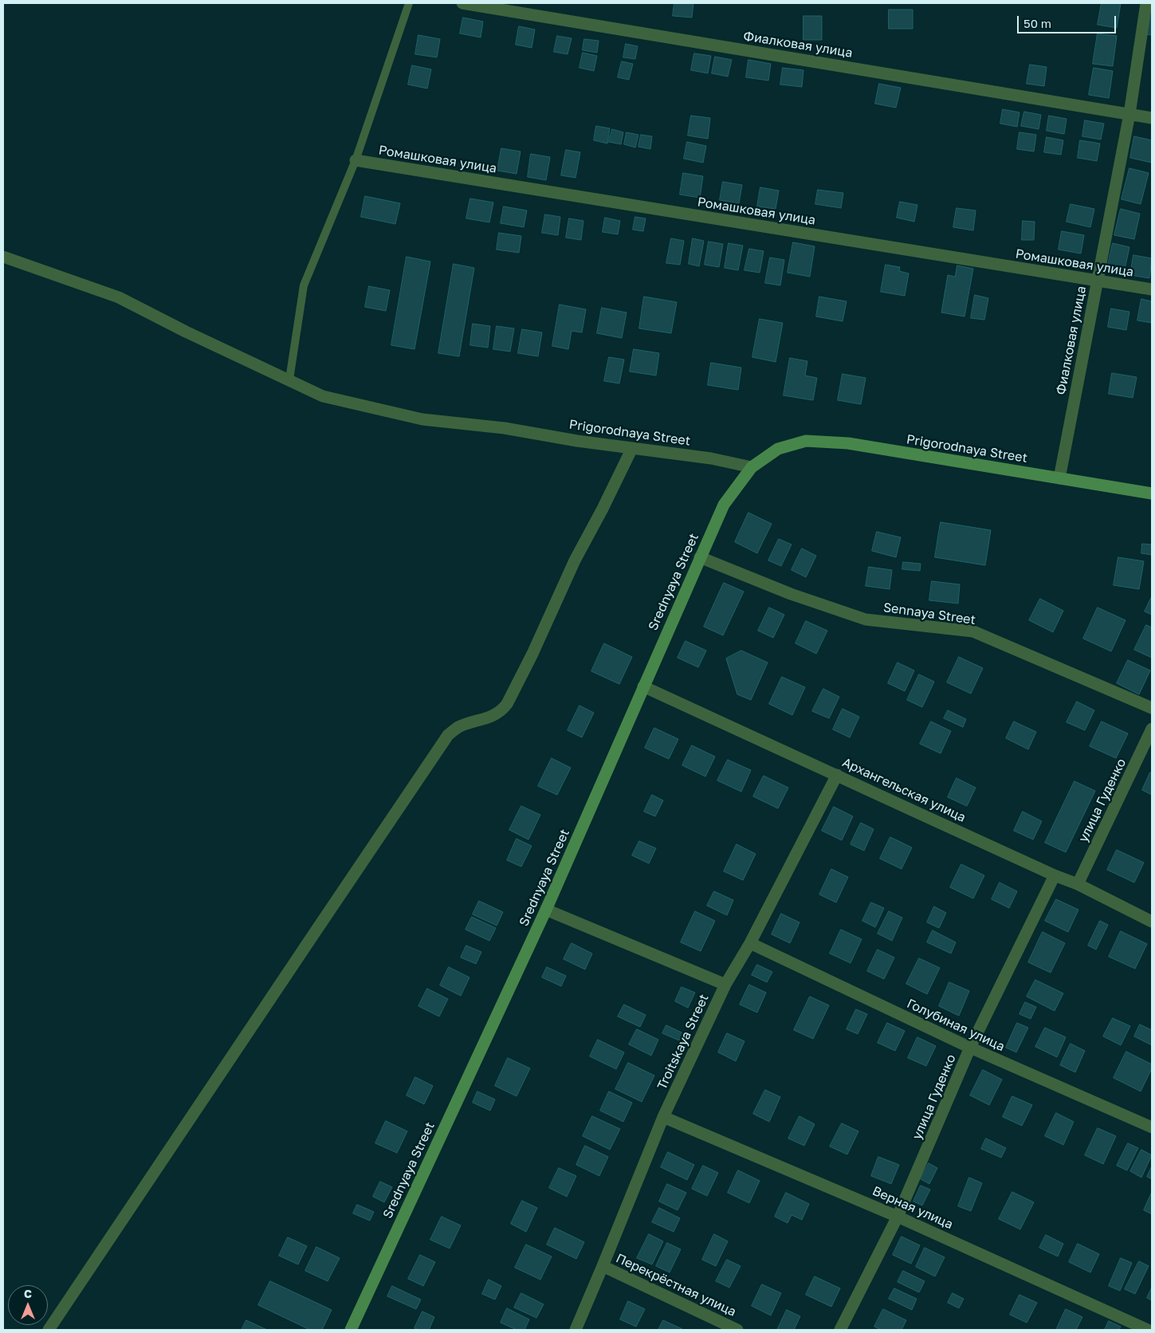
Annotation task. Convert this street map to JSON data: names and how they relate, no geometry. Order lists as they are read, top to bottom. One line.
{"streets":{"street":["Фиалковая улица","Ромашковая улица","Prigorodnaya Street","Srednyaya Street","Sennaya Street","Архангельская улица","улица Гуденко","Голубиная улица","Troitskaya Street","Верная улица","Перекрёстная улица"]},"crossings":[["Фиалковая улица","Ромашковая улица"],["Фиалковая улица","Prigorodnaya Street"],["Prigorodnaya Street","Srednyaya Street"],["Srednyaya Street","Sennaya Street"],["Srednyaya Street","Архангельская улица"],["Архангельская улица","улица Гуденко"],["Архангельская улица","Troitskaya Street"],["улица Гуденко","Голубиная улица"],["улица Гуденко","Верная улица"],["Голубиная улица","Troitskaya Street"],["Troitskaya Street","Верная улица"],["Troitskaya Street","Перекрёстная улица"]],"scale_bar":"50 m","north":"top"}
